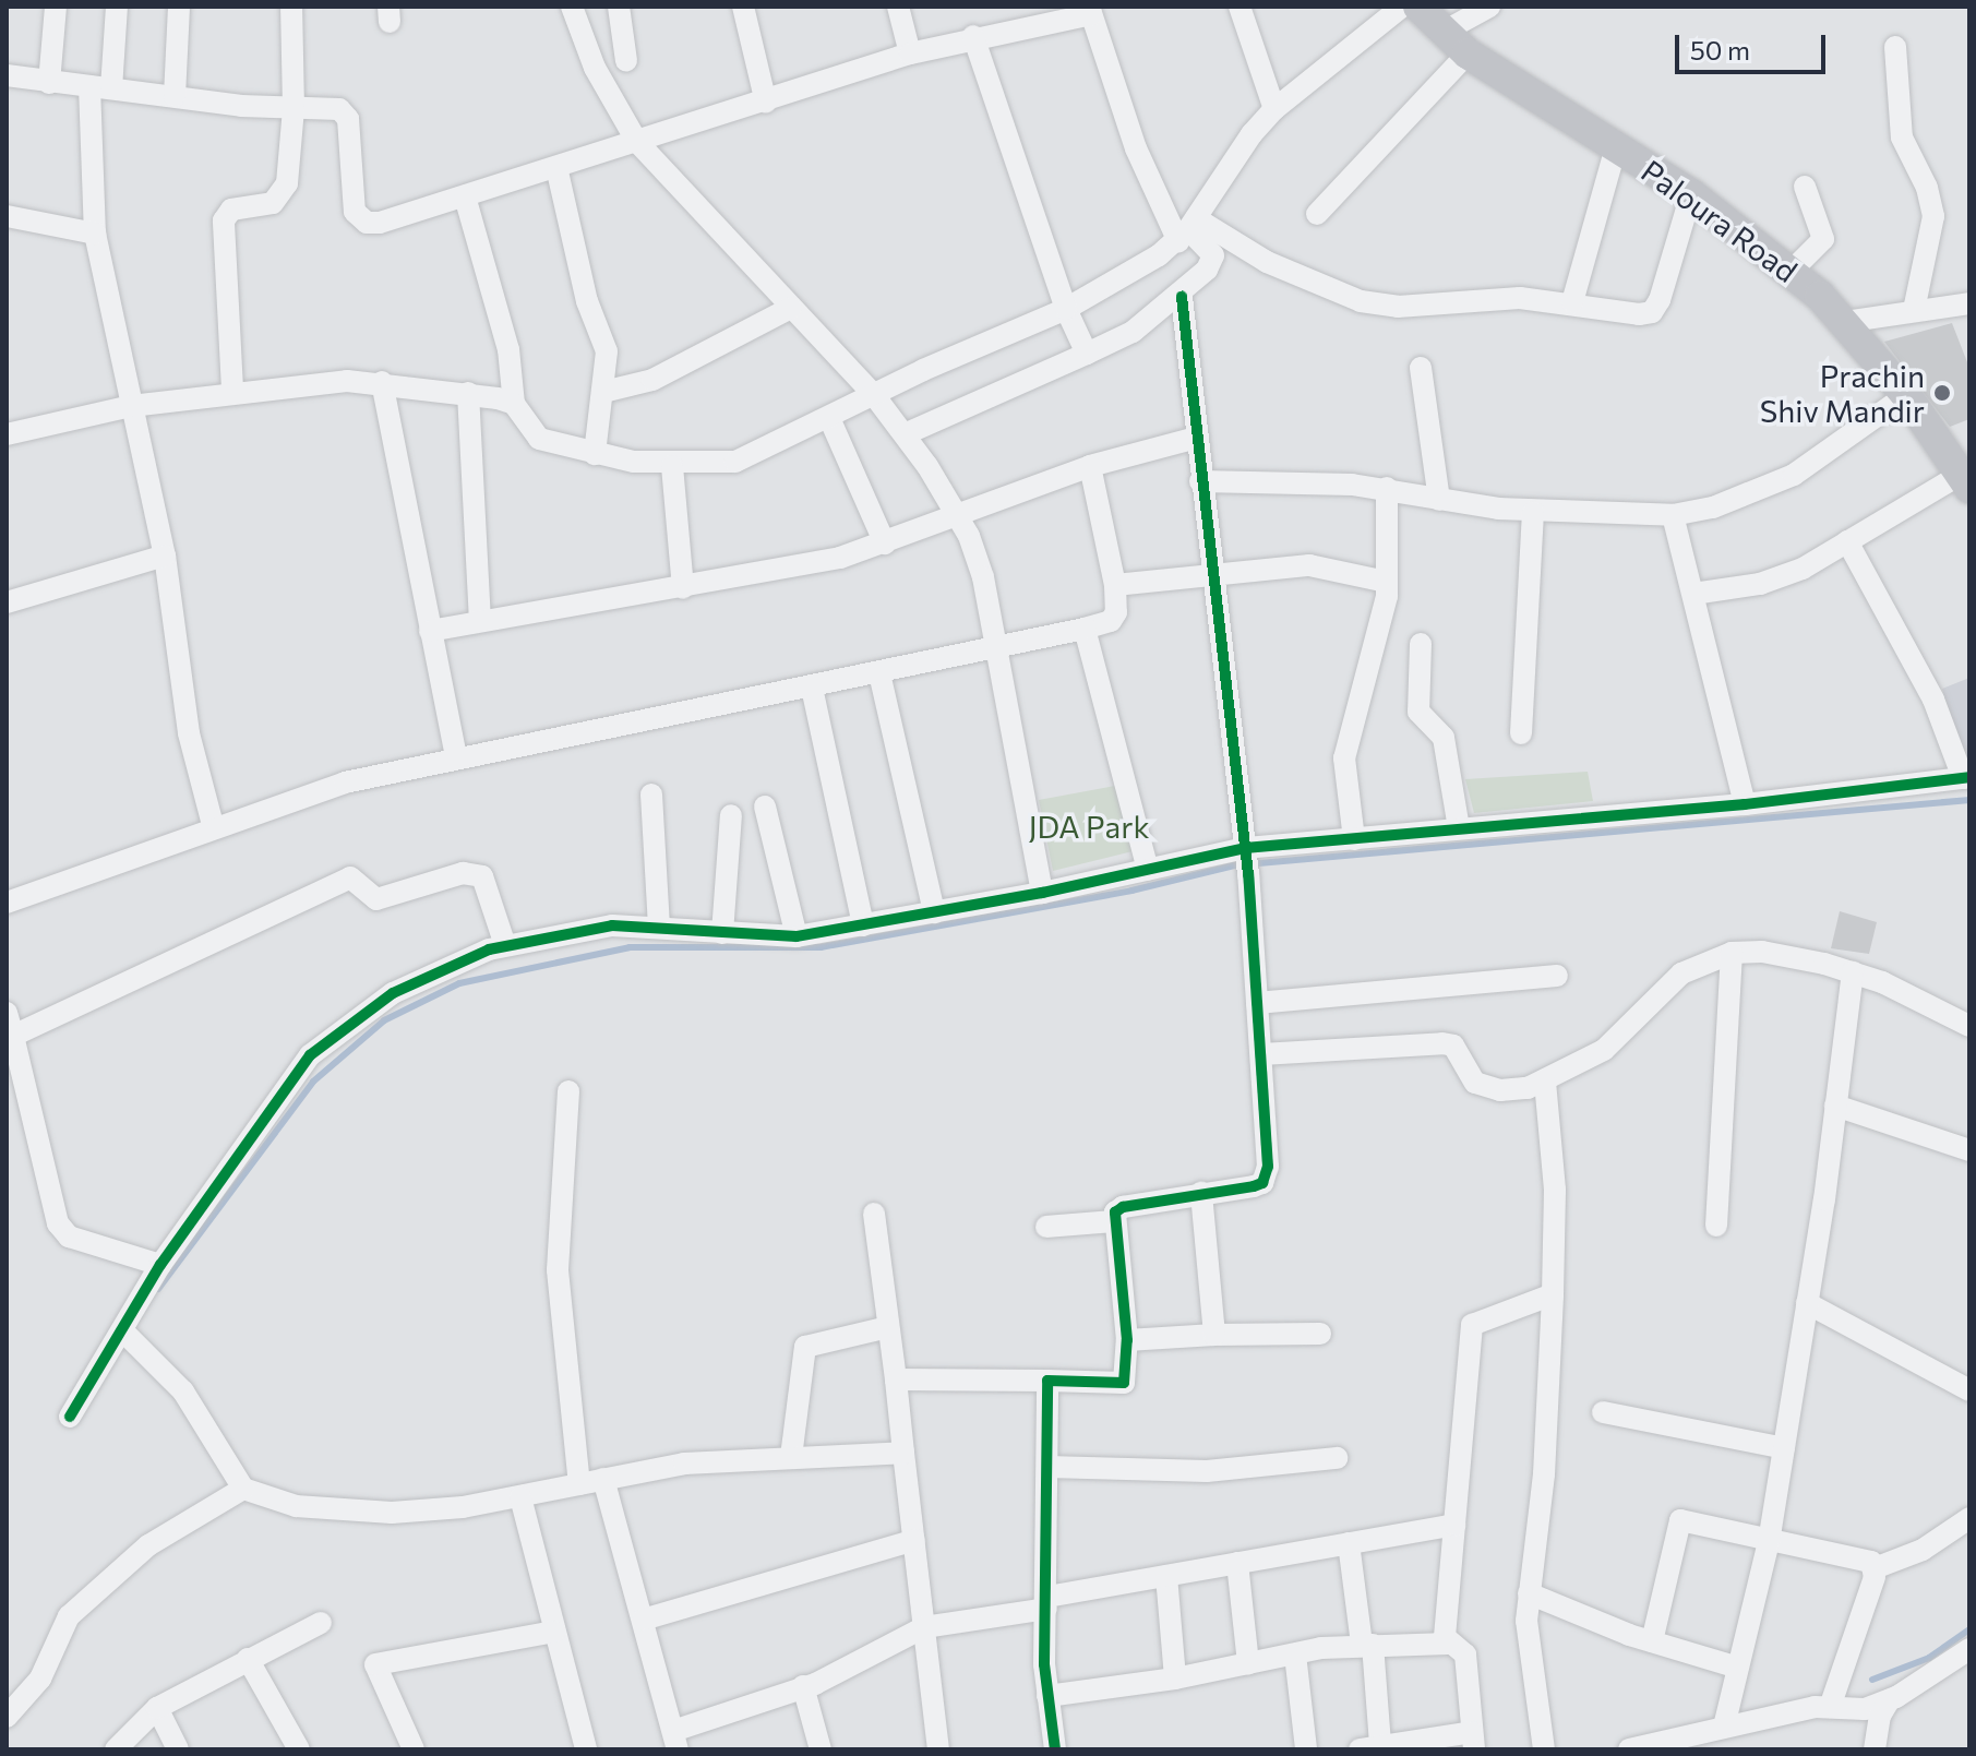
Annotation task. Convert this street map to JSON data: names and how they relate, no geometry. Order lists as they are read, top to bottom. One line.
{"streets":{"main road":["Paloura Road"]},"parks":["JDA Park"],"places":["Prachin Shiv Mandir"],"scale_bar":"50 m"}
